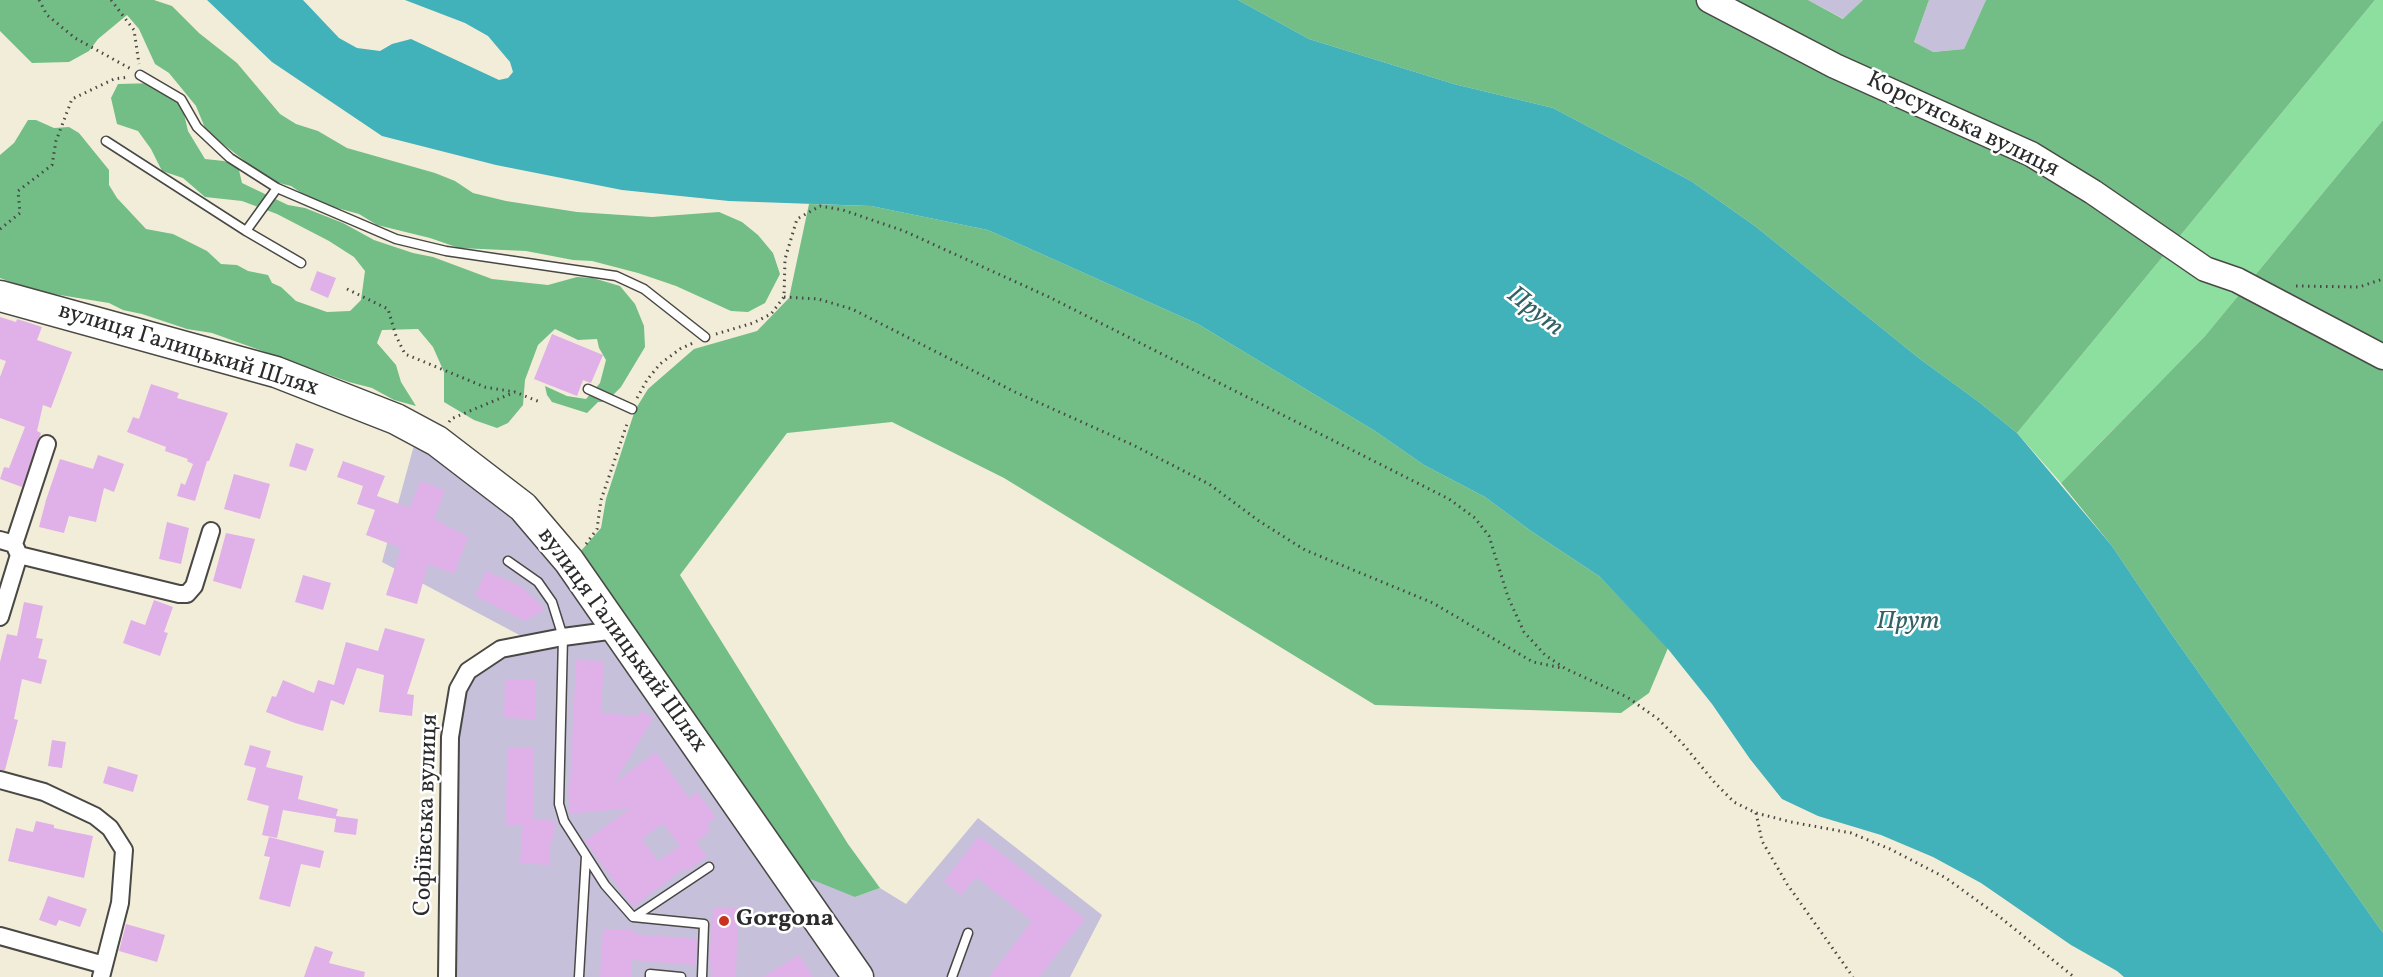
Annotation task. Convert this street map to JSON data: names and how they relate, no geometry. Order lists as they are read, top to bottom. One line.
{"streets":{"highway":["вулиця Галицький Шлях"],"main road":["Корсунська вулиця"],"street":["Софіївська вулиця"]},"crossings":[["вулиця Галицький Шлях","Софіївська вулиця"]],"water":["Прут"],"places":["Gorgona"]}
